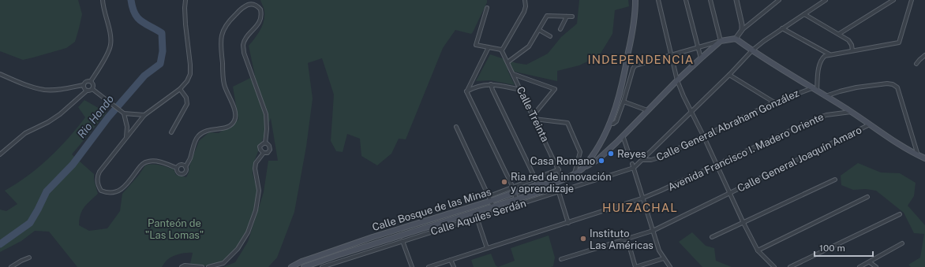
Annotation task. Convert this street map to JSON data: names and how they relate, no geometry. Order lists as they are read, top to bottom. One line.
{"streets":{"main road":["Calle Bosque de las Minas"],"street":["Calle Treinta","Calle General Abraham González","Avenida Francisco I. Madero Oriente","Calle General Joaquín Amaro","Calle Aquiles Serdán"]},"districts":["INDEPENDENCIA","HUIZACHAL"],"water":["Rio Hondo"],"parks":["Panteón de \"Las Lomas\""],"places":["Reyes","Casa Romano","Ria red de innovación y aprendizaje","Instituto Las Américas"],"scale_bar":"100 m"}
